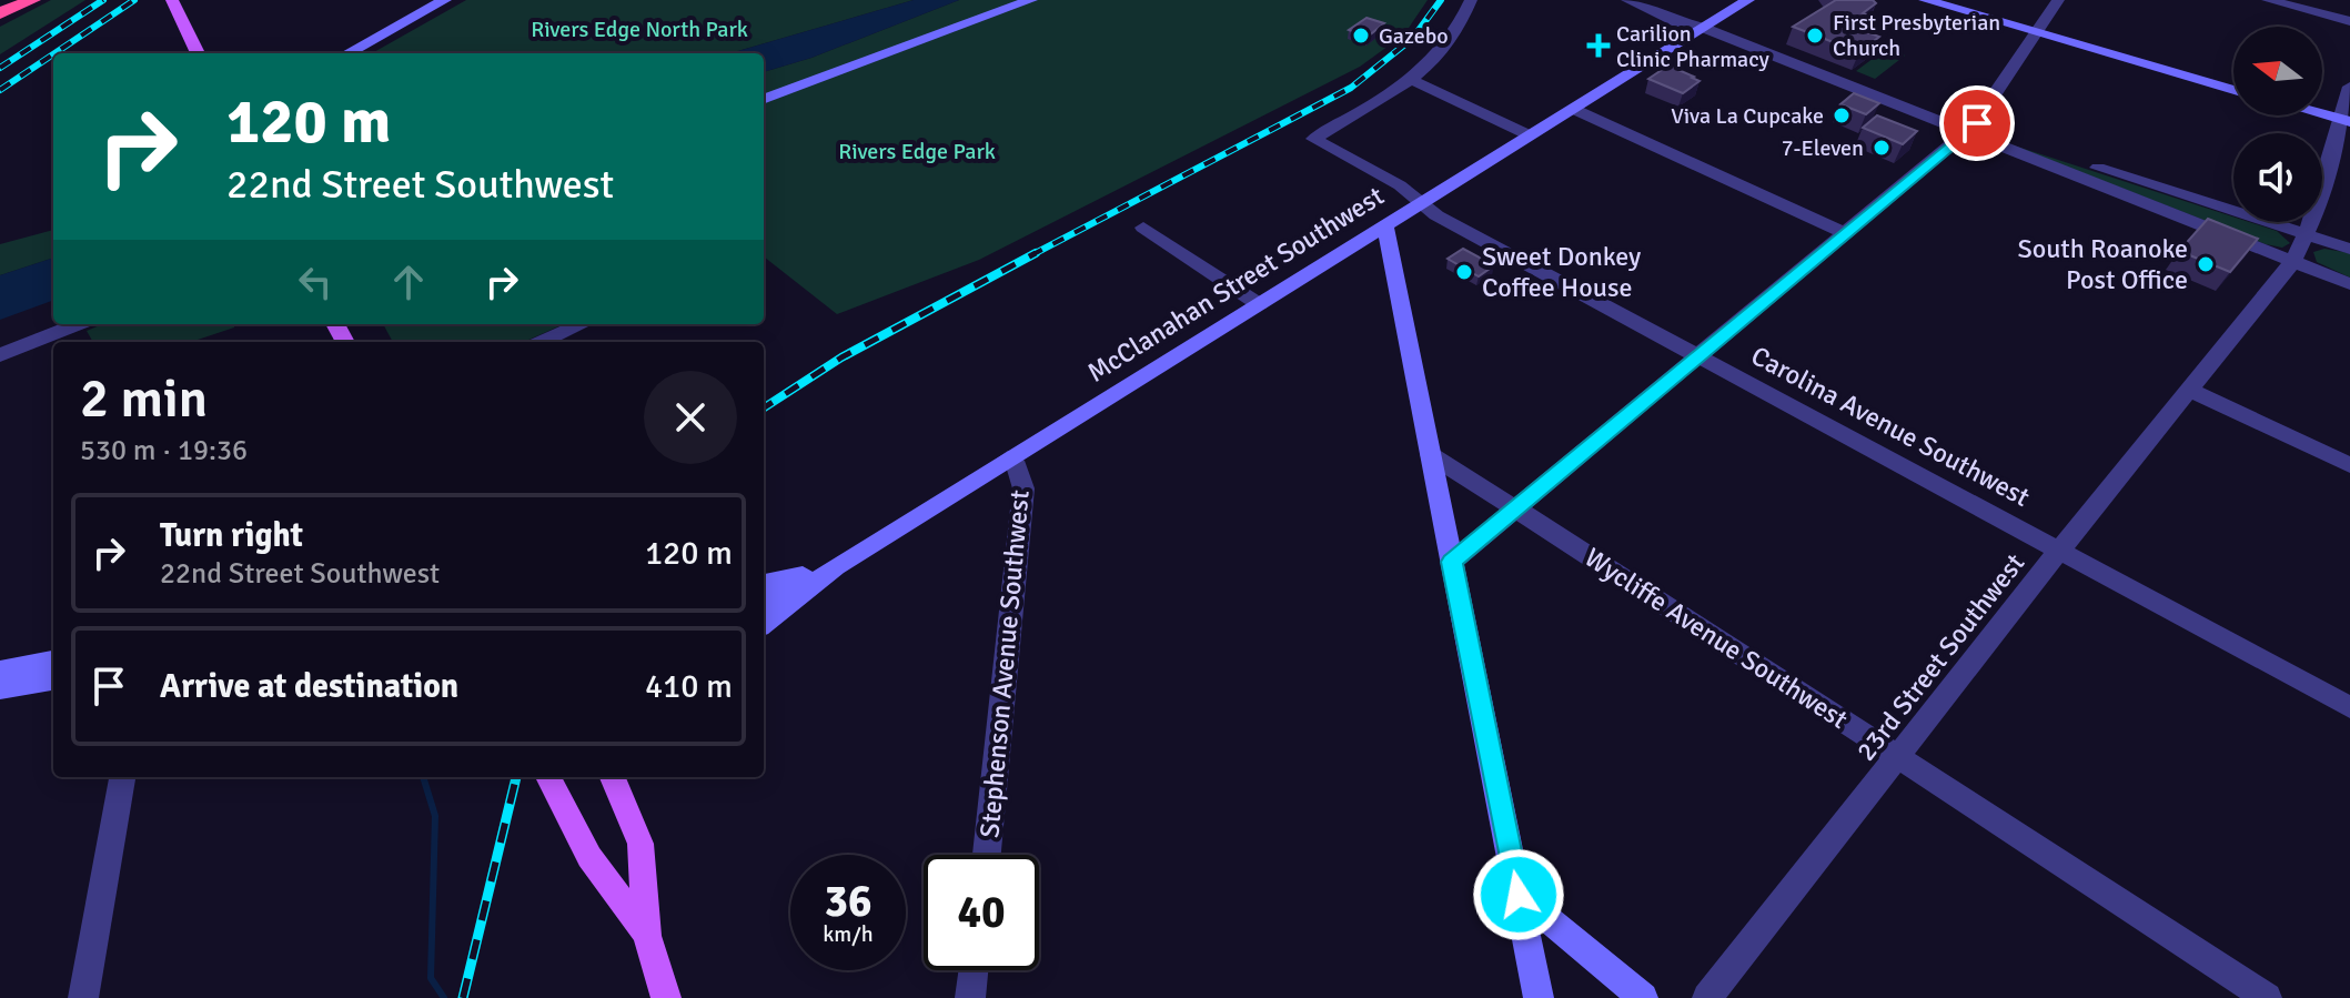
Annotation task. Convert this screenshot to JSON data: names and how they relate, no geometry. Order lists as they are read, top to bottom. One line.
{"streets":{"main road":["McClanahan Street Southwest"],"street":["Carolina Avenue Southwest","Wycliffe Avenue Southwest","23rd Street Southwest","Stephenson Avenue Southwest"]},"crossings":[["McClanahan Street Southwest","Carolina Avenue Southwest"],["McClanahan Street Southwest","Stephenson Avenue Southwest"],["Carolina Avenue Southwest","23rd Street Southwest"],["Wycliffe Avenue Southwest","23rd Street Southwest"]],"parks":["Rivers Edge North Park","Rivers Edge Park"],"places":{"other":["Gazebo","First Presbyterian Church","Viva La Cupcake","7-Eleven","South Roanoke Post Office","Sweet Donkey Coffee House"],"health":["Carilion Clinic Pharmacy"]},"north":"left","page":{"turn":["120 m","22nd Street Southwest"],"heading":["2 min","530 m · 19:36"],"list":[{"name":"Turn right","note":"22nd Street Southwest","value":"120 m"},{"name":"Arrive at destination","value":"410 m"}],"speed":"36 km/h","limit":"40"}}
